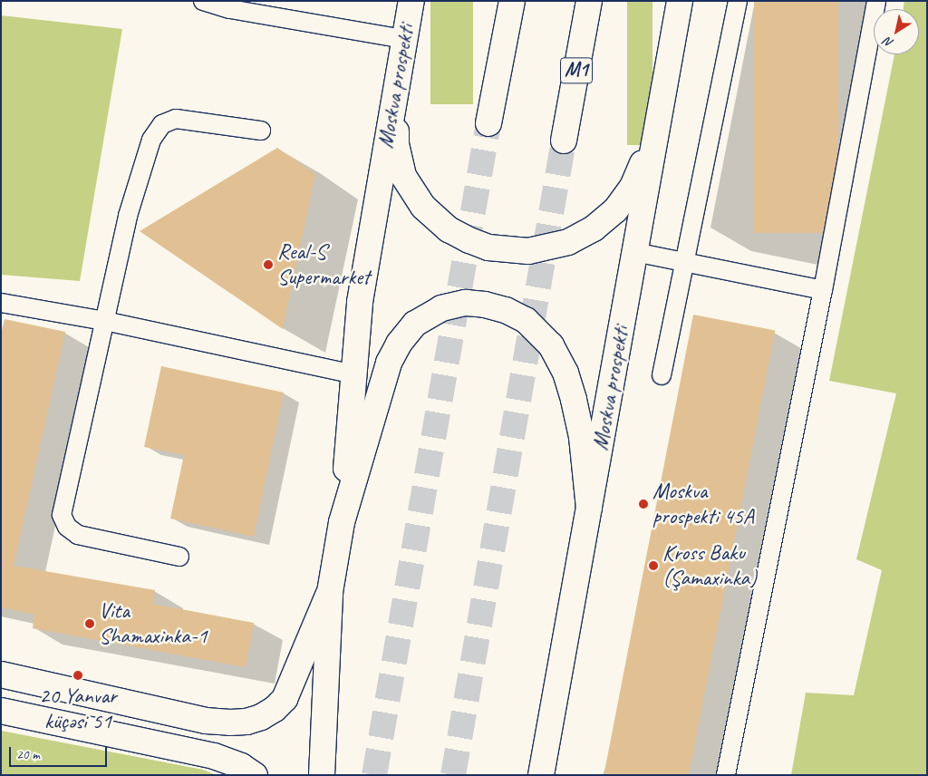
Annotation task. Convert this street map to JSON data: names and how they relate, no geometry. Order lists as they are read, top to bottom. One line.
{"streets":{"main road":["M1","Moskva prospekti"]},"places":["Real-S Supermarket","Moskva prospekti 45A","Kross Baku (Şamaxinka)","Vita Shamaxinka-1","20 Yanvar küçəsi 51"],"scale_bar":"20 m","north":"bottom left"}
